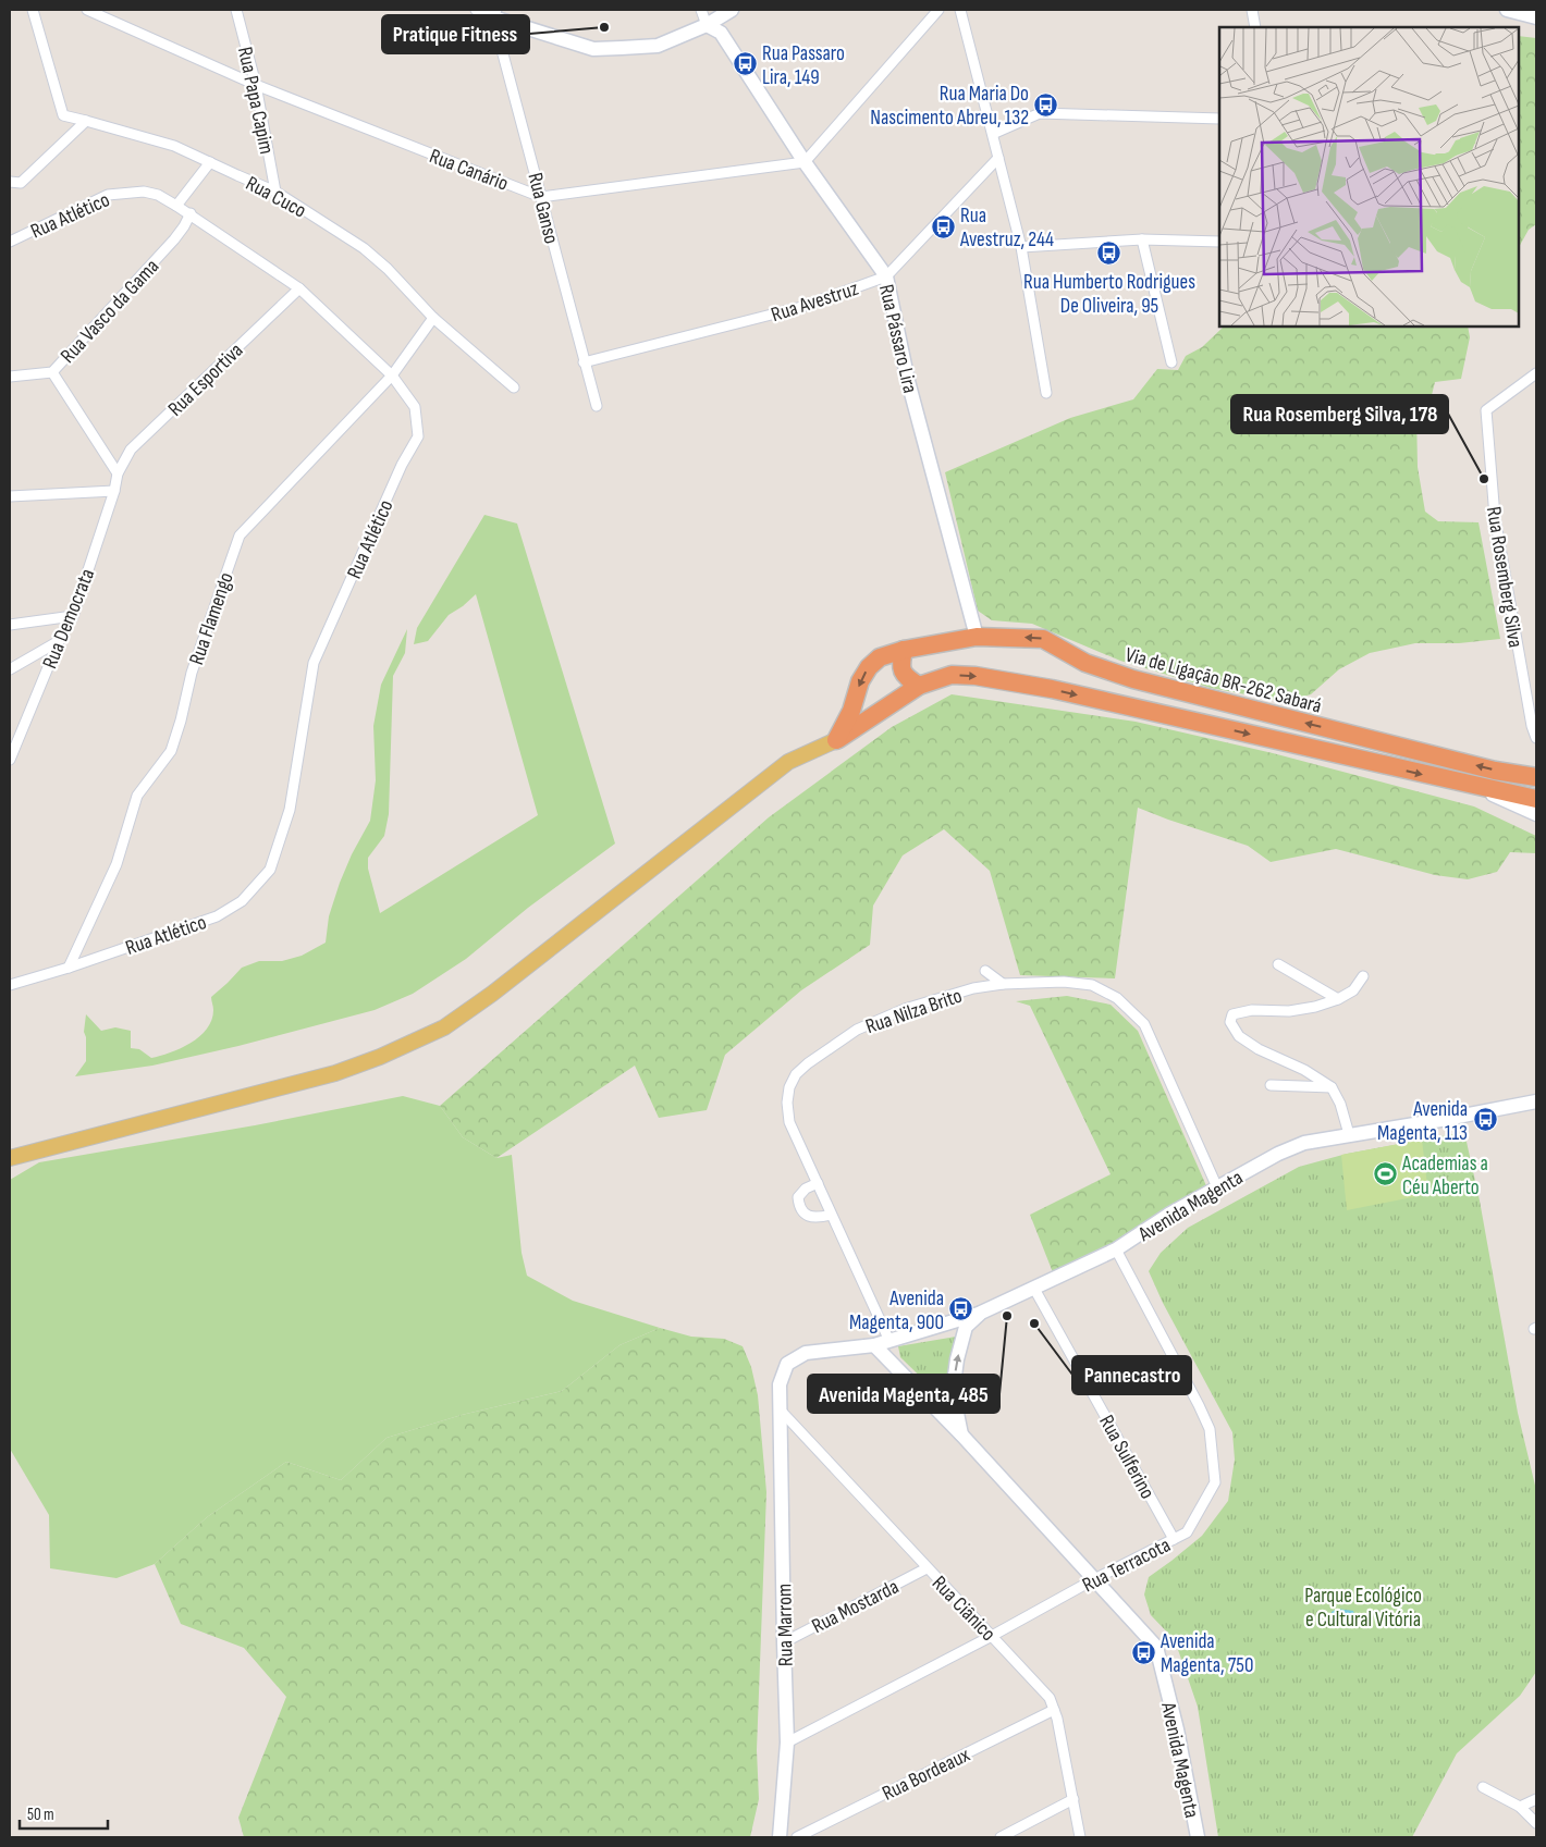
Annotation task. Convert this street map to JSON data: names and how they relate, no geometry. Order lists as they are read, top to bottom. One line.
{"streets":{"highway":["Via de Ligação BR-262 Sabará"],"street":["Rua Papa Capim","Rua Canário","Rua Cuco","Rua Ganso","Rua Atlético","Rua Avestruz","Rua Vasco da Gama","Rua Pássaro Lira","Rua Esportiva","Rua Rosemberg Silva","Rua Democrata","Rua Flamengo","Rua Nilza Brito","Avenida Magenta","Rua Sulferino","Rua Terracota","Rua Mostarda","Rua Ciânico","Rua Marrom","Rua Bordeaux"]},"crossings":[["Rua Papa Capim","Rua Canário"],["Rua Papa Capim","Rua Cuco"],["Rua Canário","Rua Ganso"],["Rua Canário","Rua Pássaro Lira"],["Rua Cuco","Rua Flamengo"],["Rua Ganso","Rua Avestruz"],["Rua Atlético","Rua Vasco da Gama"],["Rua Atlético","Rua Esportiva"],["Rua Atlético","Rua Flamengo"],["Rua Avestruz","Rua Pássaro Lira"],["Rua Pássaro Lira","Via de Ligação BR-262 Sabará"],["Rua Esportiva","Rua Democrata"],["Rua Nilza Brito","Avenida Magenta"],["Rua Nilza Brito","Rua Marrom"],["Avenida Magenta","Rua Sulferino"],["Avenida Magenta","Rua Terracota"],["Avenida Magenta","Rua Marrom"],["Rua Sulferino","Rua Terracota"],["Rua Terracota","Rua Ciânico"],["Rua Terracota","Rua Marrom"],["Rua Mostarda","Rua Ciânico"],["Rua Mostarda","Rua Marrom"],["Rua Ciânico","Rua Marrom"],["Rua Ciânico","Rua Bordeaux"]],"parks":["Parque Ecológico e Cultural Vitória"],"places":{"other":["Pratique Fitness","Rua Rosemberg Silva, 178","Avenida Magenta, 485","Pannecastro"],"bus stop":["Rua Passaro Lira, 149","Rua Maria Do Nascimento Abreu, 132","Rua Avestruz, 244","Rua Humberto Rodrigues De Oliveira, 95","Avenida Magenta, 113","Avenida Magenta, 900","Avenida Magenta, 750"],"sports":["Academias a Céu Aberto"]},"scale_bar":"50 m"}
